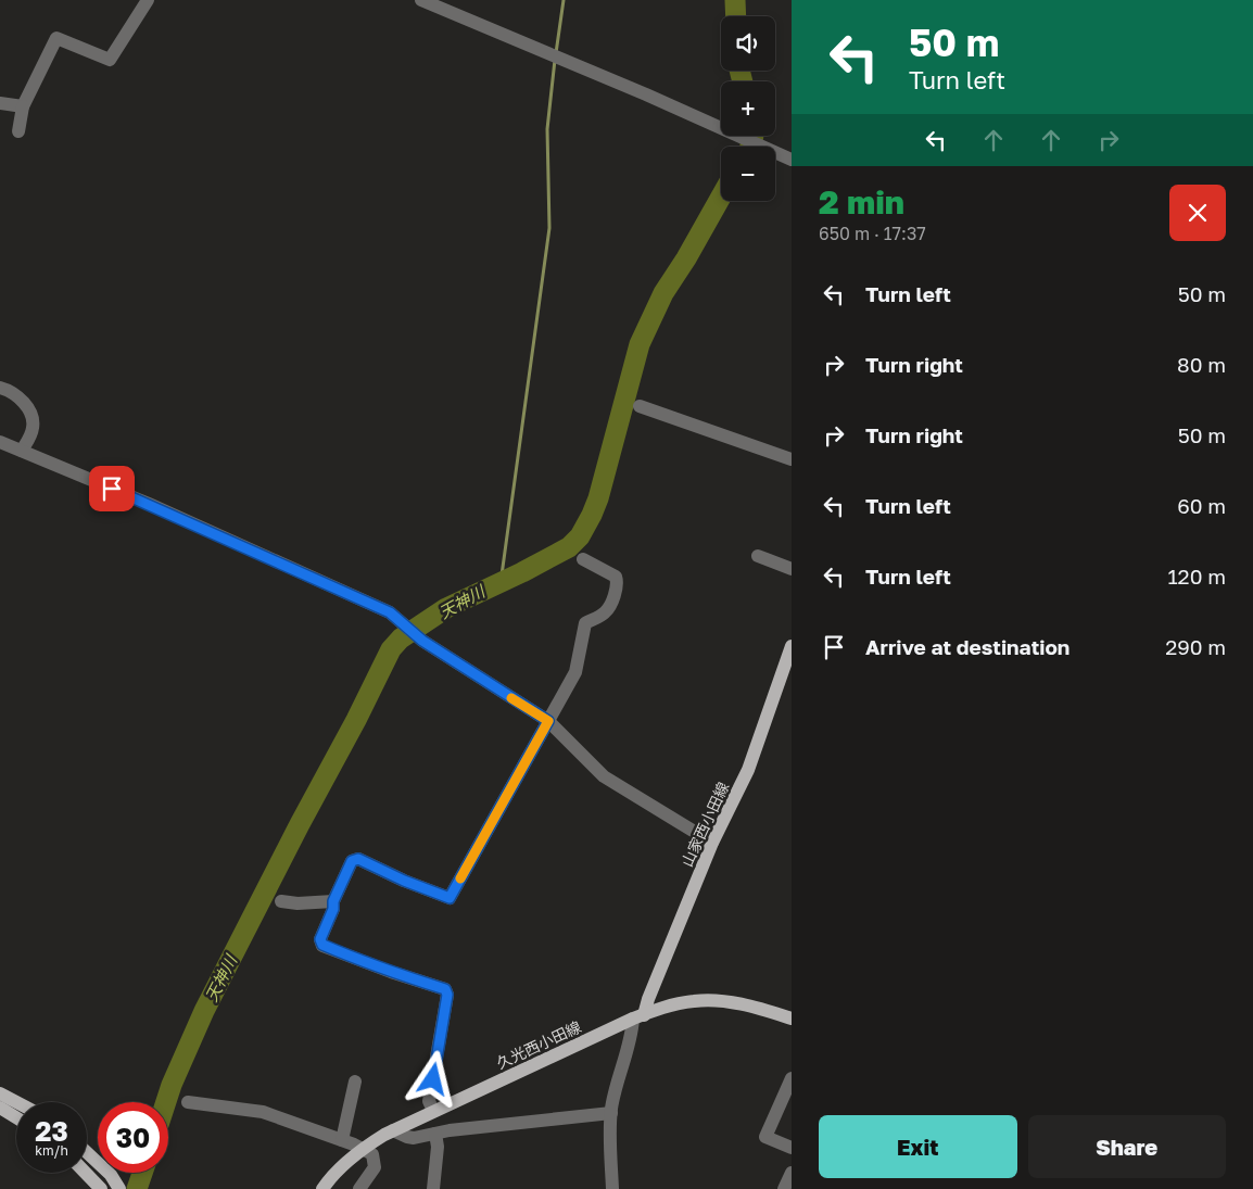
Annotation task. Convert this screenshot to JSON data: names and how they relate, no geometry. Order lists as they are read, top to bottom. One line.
{"streets":{"main road":["山家西小田線","久光西小田線"]},"crossings":[["山家西小田線","久光西小田線"]],"water":["天神川"],"page":{"turn":["50 m","Turn left"],"map_buttons":["+","−"],"heading":["2 min","650 m · 17:37"],"list":[{"name":"Turn left","value":"50 m"},{"name":"Turn right","value":"80 m"},{"name":"Turn right","value":"50 m"},{"name":"Turn left","value":"60 m"},{"name":"Turn left","value":"120 m"},{"name":"Arrive at destination","value":"290 m"}],"speed":"23 km/h","limit":"30","buttons":["Exit","Share"]}}
